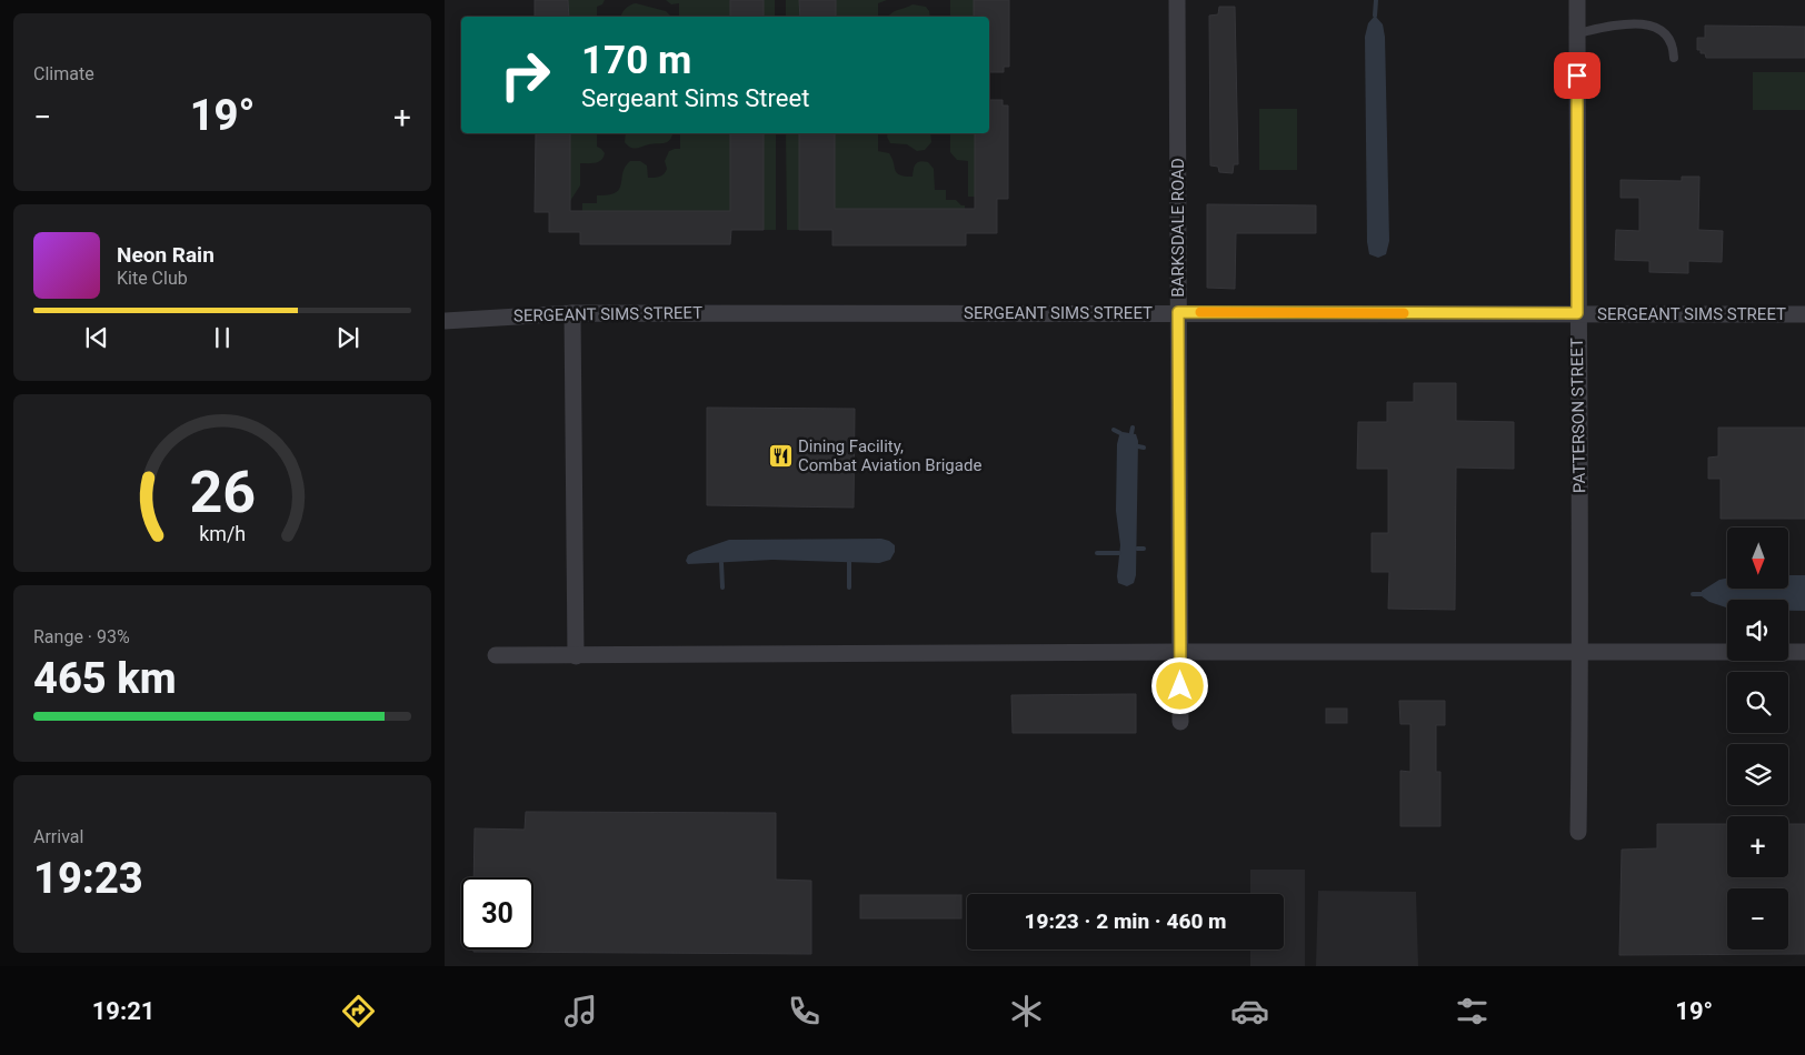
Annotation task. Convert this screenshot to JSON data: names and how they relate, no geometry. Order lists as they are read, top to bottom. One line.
{"streets":{"street":["BARKSDALE ROAD","SERGEANT SIMS STREET","PATTERSON STREET"]},"crossings":[["BARKSDALE ROAD","SERGEANT SIMS STREET"],["SERGEANT SIMS STREET","PATTERSON STREET"]],"places":{"restaurant":["Dining Facility, Combat Aviation Brigade"]},"north":"bottom","page":{"tile":["Climate",["Range · 93%","465 km"],["Arrival","19:23"]],"turn":["170 m","Sergeant Sims Street"],"heat":["−","19°","+"],"song":["Neon Rain","Kite Club"],"map_buttons":["+","−"],"limit":"30","trip":"19:23 · 2 min · 460 m","tabs":["19:21","19°"],"gauge":["26","km/h"]}}
